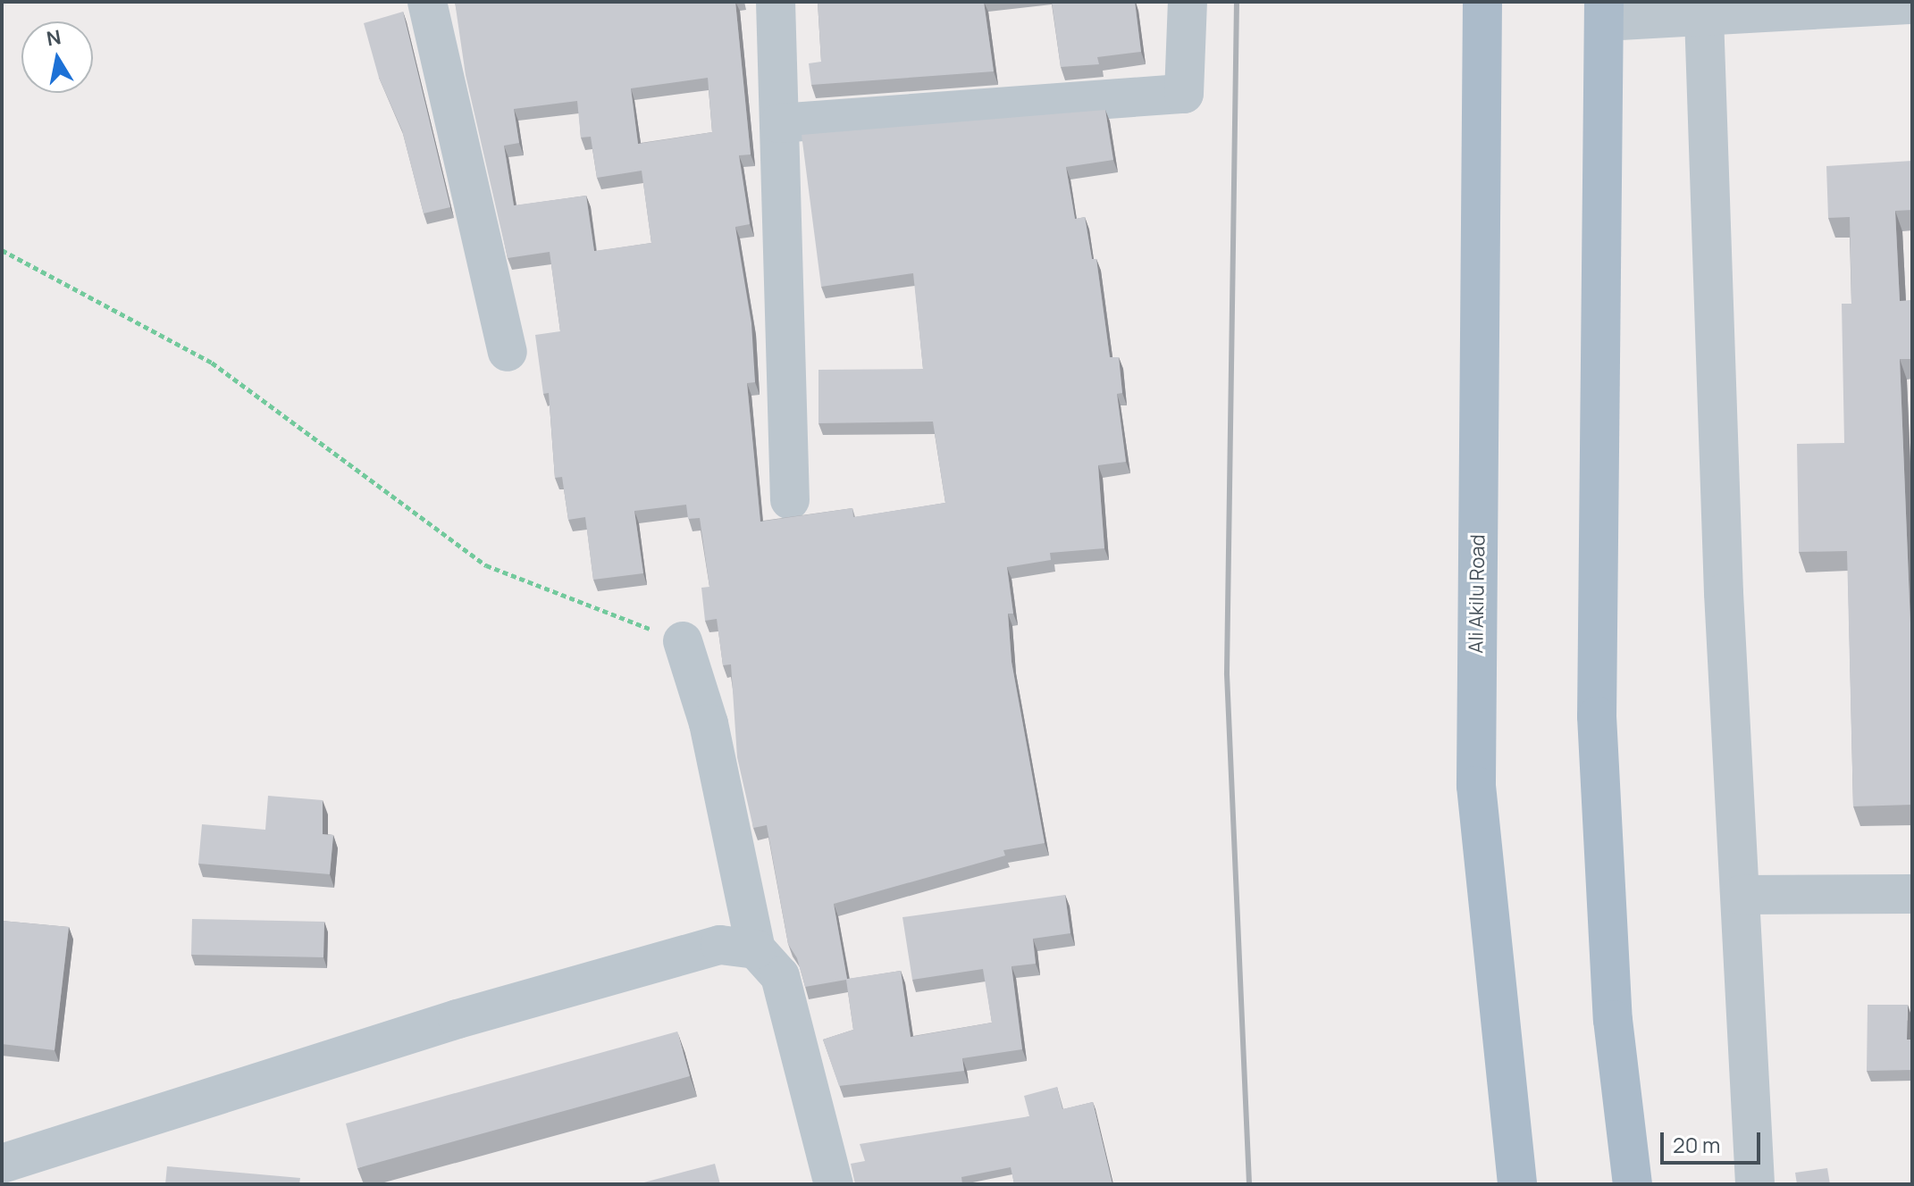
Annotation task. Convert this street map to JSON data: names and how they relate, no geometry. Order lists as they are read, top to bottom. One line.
{"streets":{"main road":["Ali Akilu Road"]},"scale_bar":"20 m","north":"top"}
